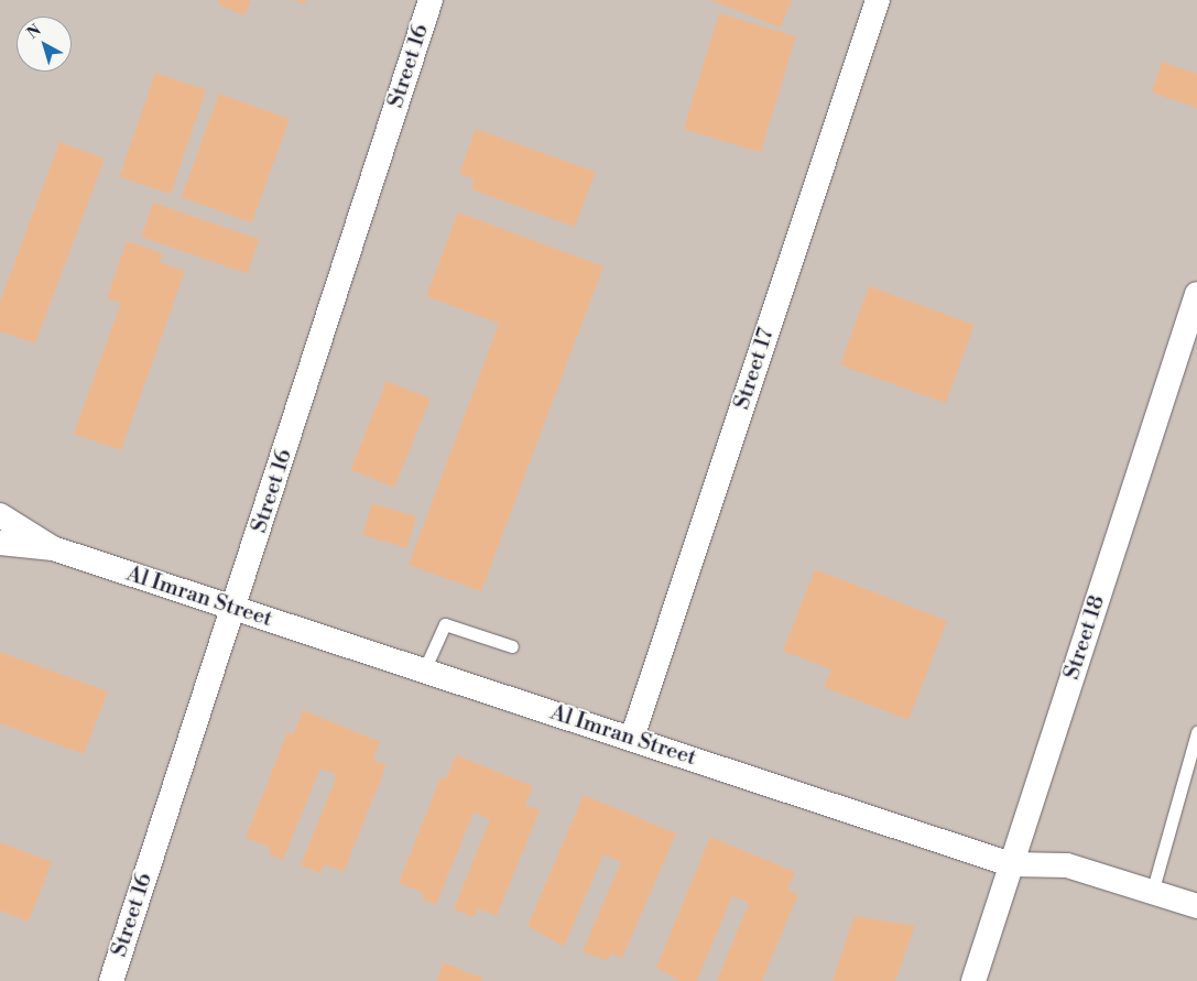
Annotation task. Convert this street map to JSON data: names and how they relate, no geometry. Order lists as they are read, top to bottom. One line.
{"streets":{"street":["Street 16","Street 17","Al Imran Street","Street 18"]},"crossings":[["Street 16","Al Imran Street"],["Street 17","Al Imran Street"],["Al Imran Street","Street 18"]],"north":"top left"}
